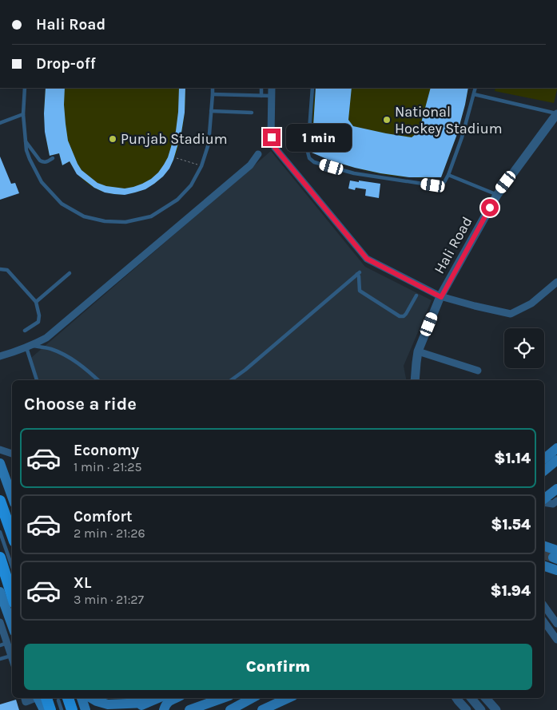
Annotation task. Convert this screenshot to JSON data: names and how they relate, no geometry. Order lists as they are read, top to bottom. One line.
{"streets":{"street":["Hali Road"]},"places":["National Hockey Stadium","Punjab Stadium"],"page":{"banner":["Hali Road","Drop-off"],"bubble":"1 min","heading":"Choose a ride","list":[{"name":"Economy","note":"1 min · 21:25","value":"$1.14"},{"name":"Comfort","note":"2 min · 21:26","value":"$1.54"},{"name":"XL","note":"3 min · 21:27","value":"$1.94"}],"buttons":"Confirm"}}
